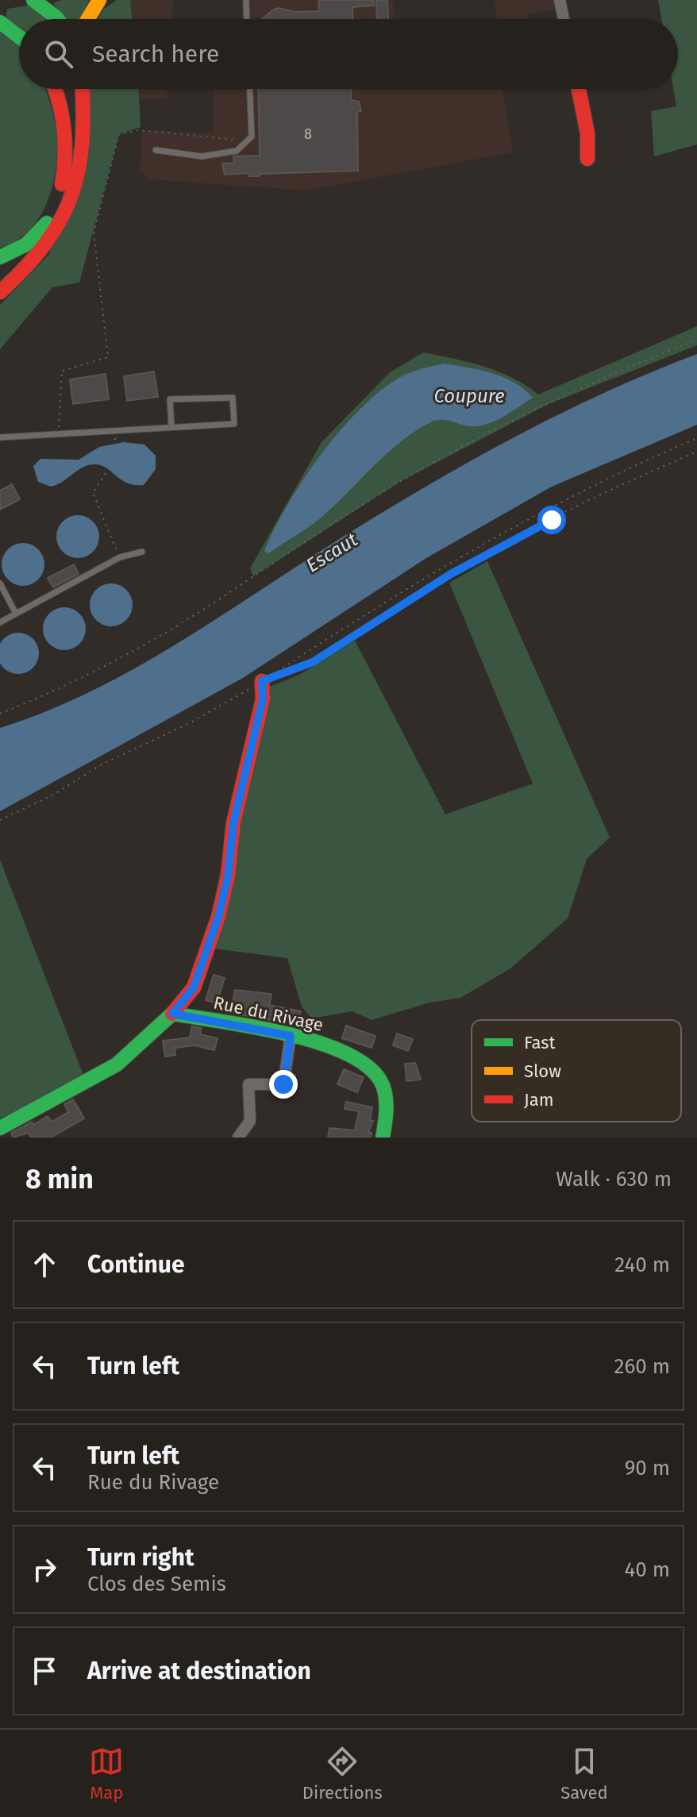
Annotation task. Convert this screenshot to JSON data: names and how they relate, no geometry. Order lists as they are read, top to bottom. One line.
{"streets":{"main road":["Rue du Rivage"]},"water":["Coupure","Escaut"],"house_numbers":["8"],"legend":["Fast","Slow","Jam"],"page":{"search":"Search here","heading":["8 min","Walk · 630 m"],"list":[["Continue","240 m"],["Turn left","260 m"],["Turn left","Rue du Rivage","90 m"],["Turn right","Clos des Semis","40 m"],"Arrive at destination"],"nav":["Map","Directions","Saved"]}}
